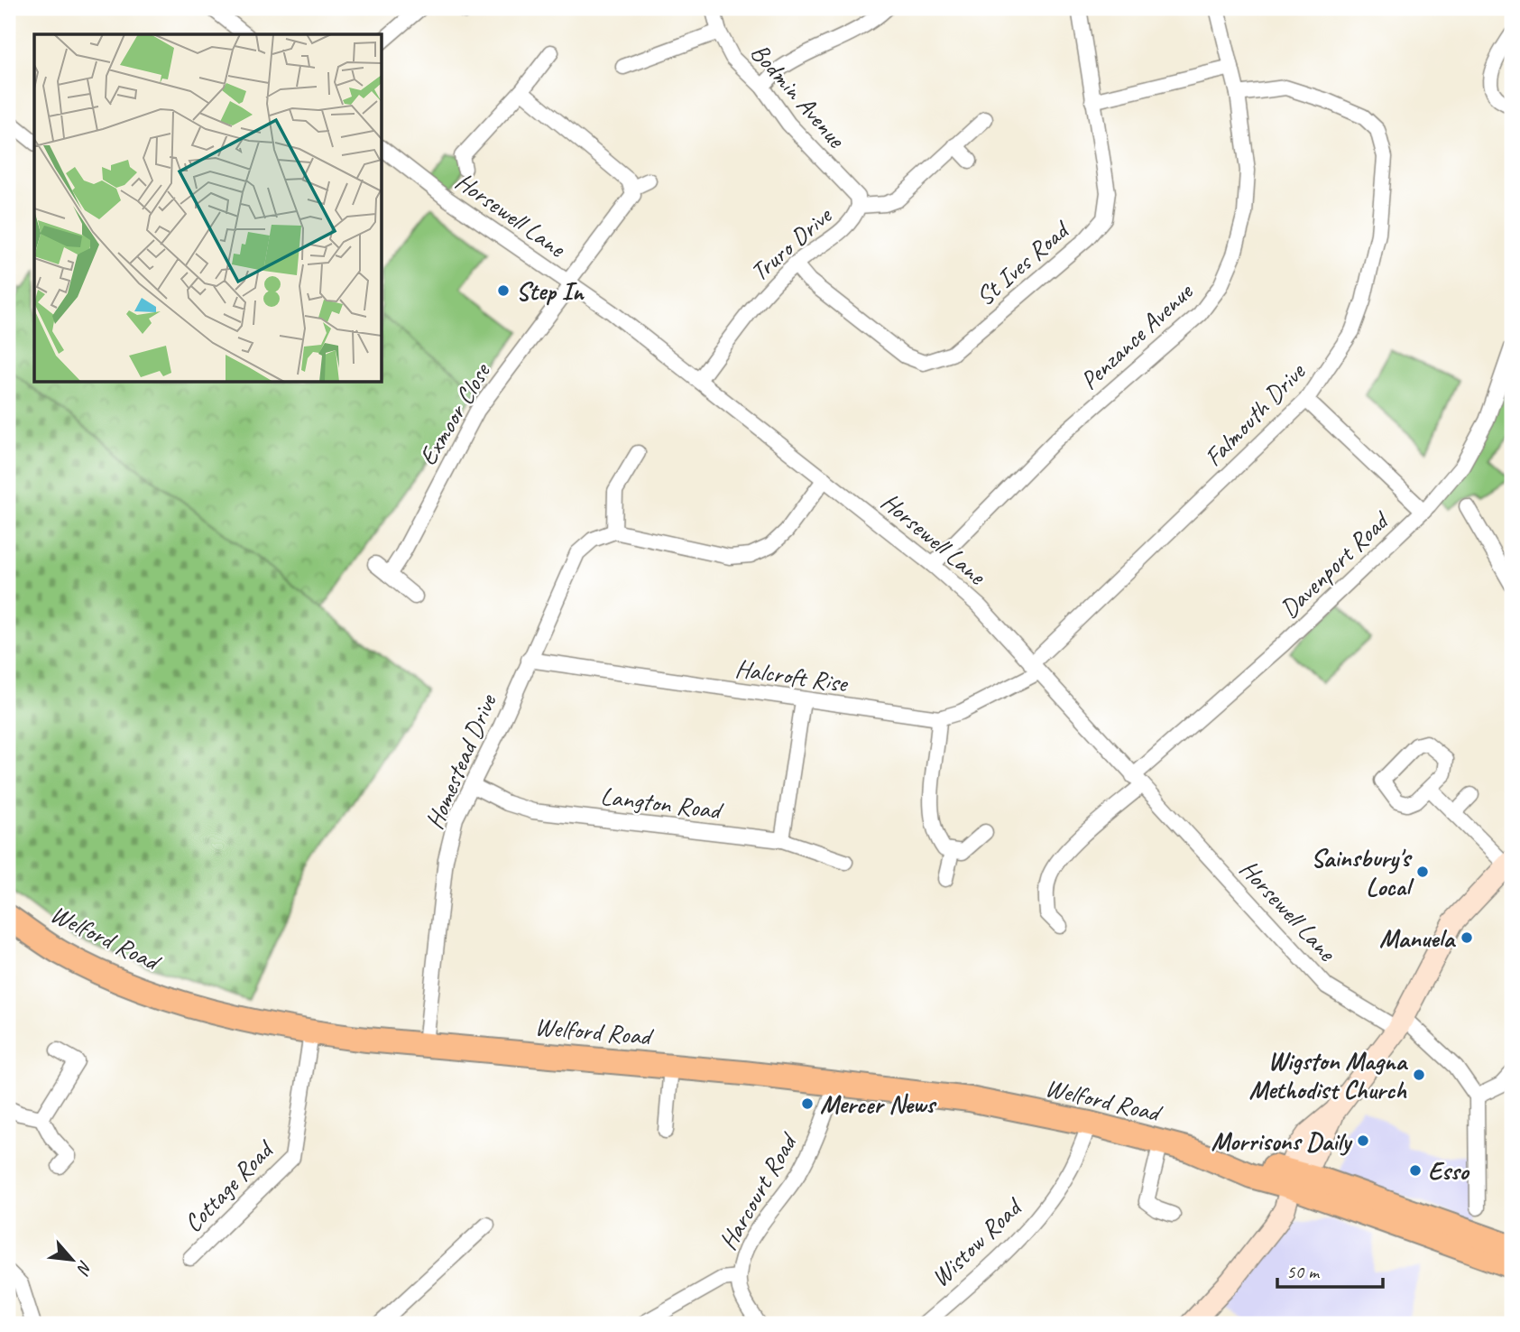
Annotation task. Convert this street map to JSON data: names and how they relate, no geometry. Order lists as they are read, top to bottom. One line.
{"streets":{"main road":["Welford Road"],"street":["Bodmin Avenue","Horsewell Lane","Truro Drive","St Ives Road","Penzance Avenue","Exmoor Close","Falmouth Drive","Davenport Road","Halcroft Rise","Homestead Drive","Langton Road","Cottage Road","Harcourt Road","Wistow Road"]},"crossings":[["Bodmin Avenue","Truro Drive"],["Horsewell Lane","Truro Drive"],["Horsewell Lane","Penzance Avenue"],["Horsewell Lane","Exmoor Close"],["Horsewell Lane","Falmouth Drive"],["Horsewell Lane","Davenport Road"],["Horsewell Lane","Halcroft Rise"],["Truro Drive","St Ives Road"],["Penzance Avenue","Falmouth Drive"],["Falmouth Drive","Halcroft Rise"],["Halcroft Rise","Homestead Drive"],["Homestead Drive","Langton Road"],["Homestead Drive","Welford Road"],["Welford Road","Cottage Road"],["Welford Road","Harcourt Road"],["Welford Road","Wistow Road"]],"places":["Step In","Sainsbury's Local","Manuela","Wigston Magna Methodist Church","Mercer News","Morrisons Daily","Esso"],"scale_bar":"50 m","north":"bottom right"}
